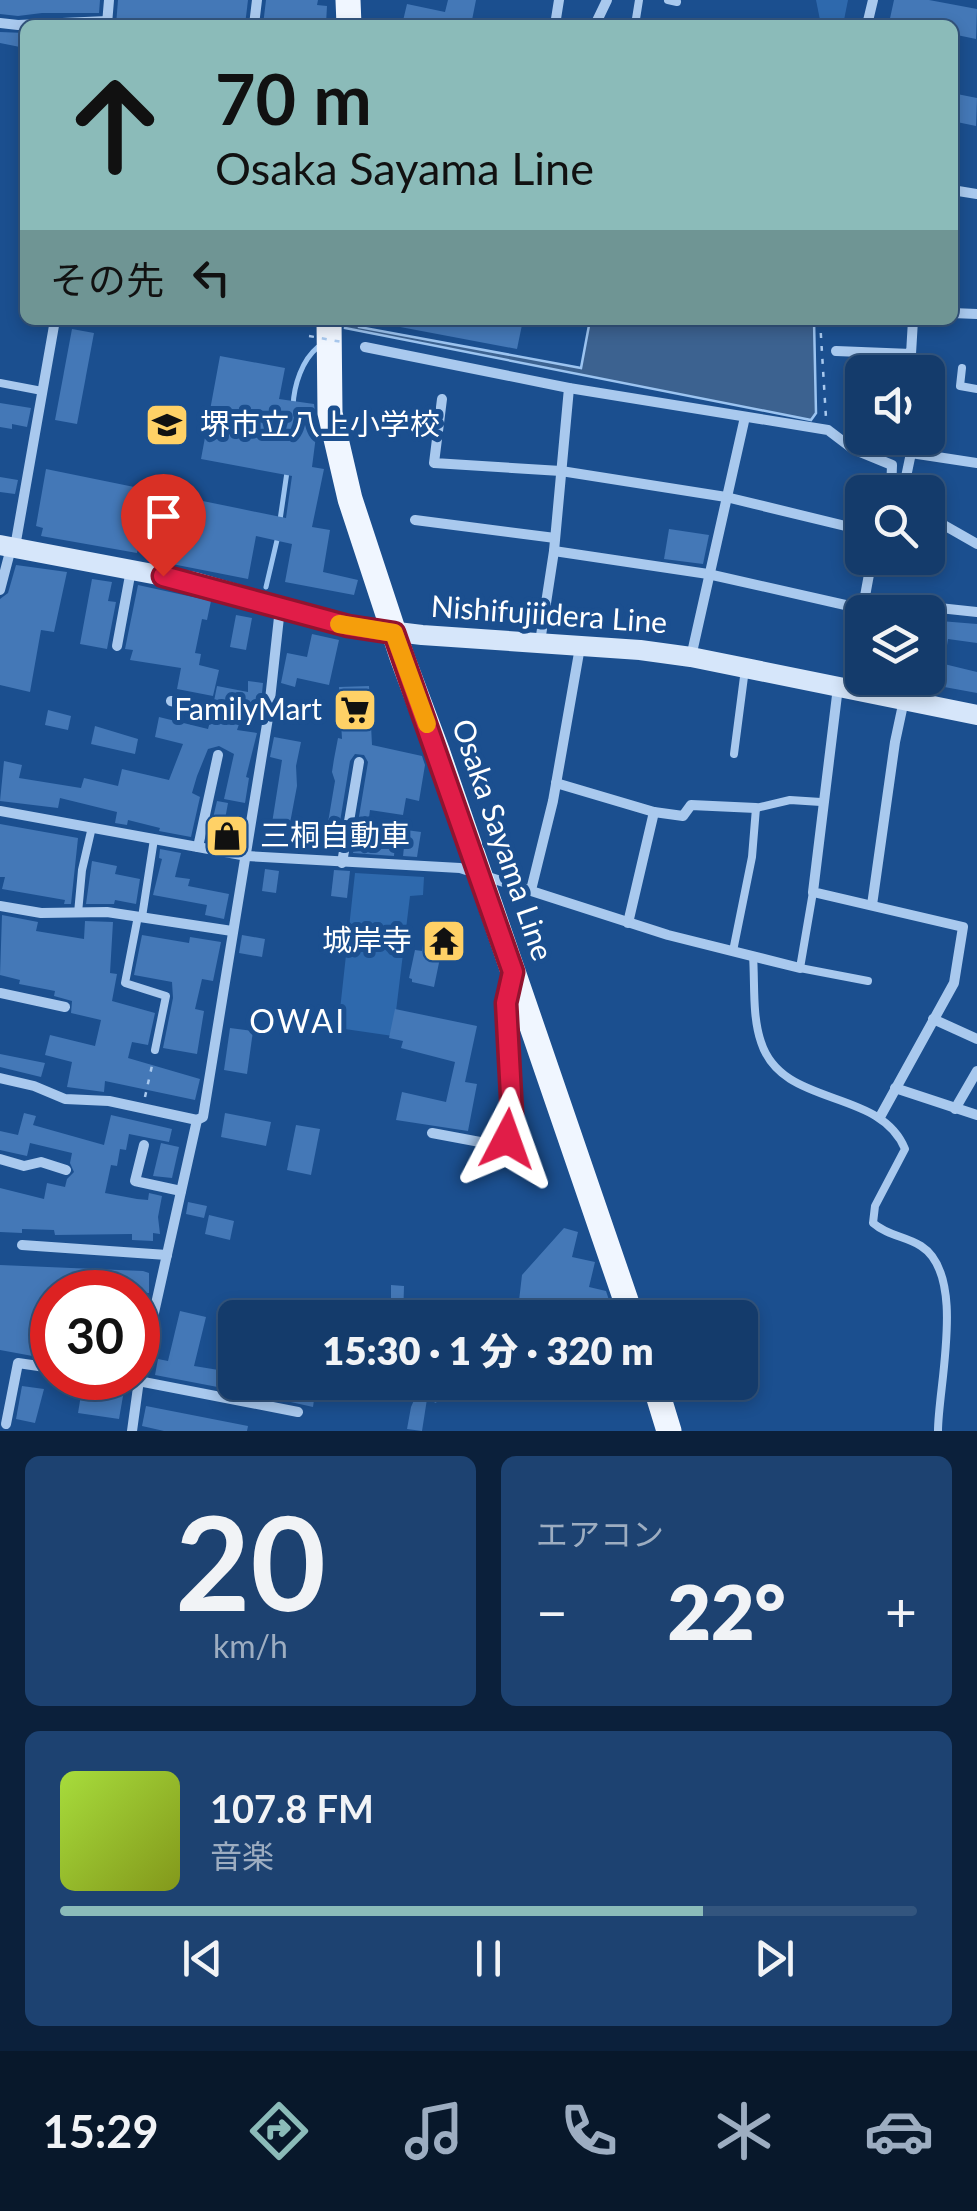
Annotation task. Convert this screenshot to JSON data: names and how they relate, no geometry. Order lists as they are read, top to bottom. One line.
{"streets":{"main road":["Nishifujiidera Line","Osaka Sayama Line"]},"crossings":[["Nishifujiidera Line","Osaka Sayama Line"]],"districts":["OWAI"],"places":{"school or university":["堺市立八上小学校"],"supermarket":["FamilyMart"],"shop":["三桐自動車"],"temple":["城岸寺"]},"page":{"turn":["70 m","Osaka Sayama Line"],"then":"その先","limit":"30","trip":"15:30 · 1 分 · 320 m","tile":[["20","km/h"],"エアコン"],"heat":["−","22°","+"],"song":["107.8 FM","音楽"],"tabs":"15:29"}}
